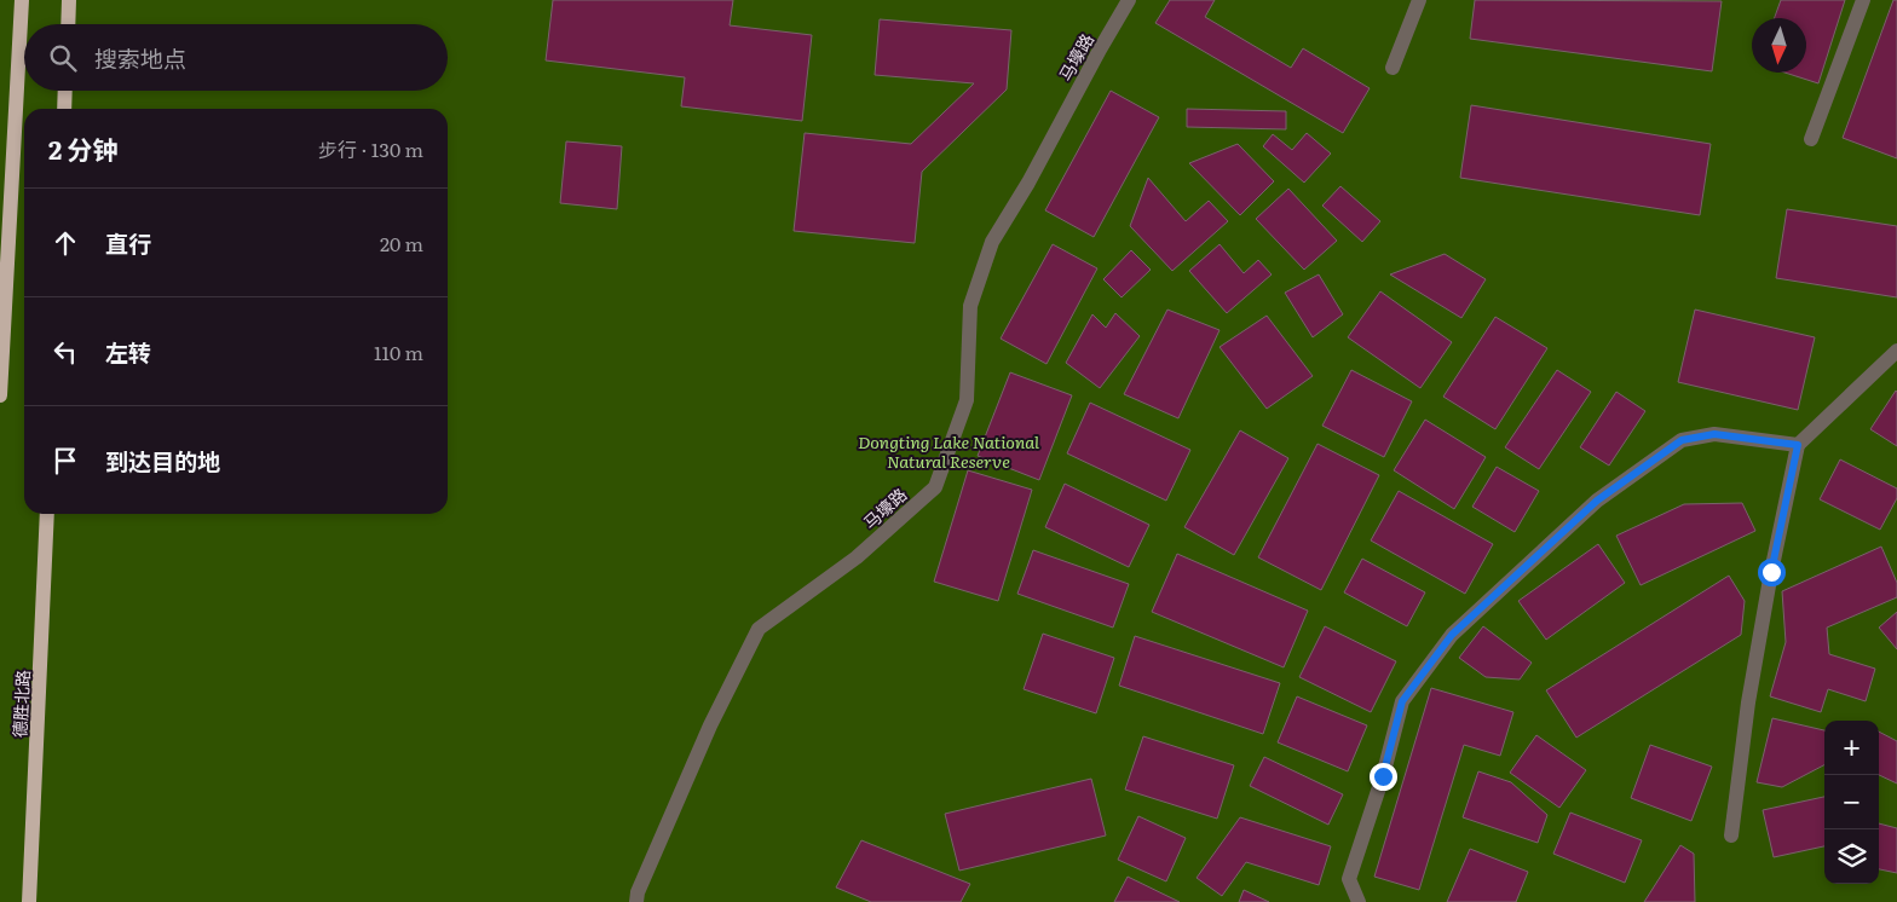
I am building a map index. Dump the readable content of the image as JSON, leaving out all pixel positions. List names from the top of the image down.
{
  "streets": {
    "main road": ["德胜北路"],
    "street": ["马壕路"]
  },
  "parks": ["Dongting Lake National Natural Reserve"],
  "north": "bottom",
  "page": {
    "search": "搜索地点",
    "heading": ["2 分钟", "步行 · 130 m"],
    "list": [
      ["直行", "20 m"],
      ["左转", "110 m"],
      "到达目的地"
    ],
    "map_buttons": ["+", "−"]
  }
}
